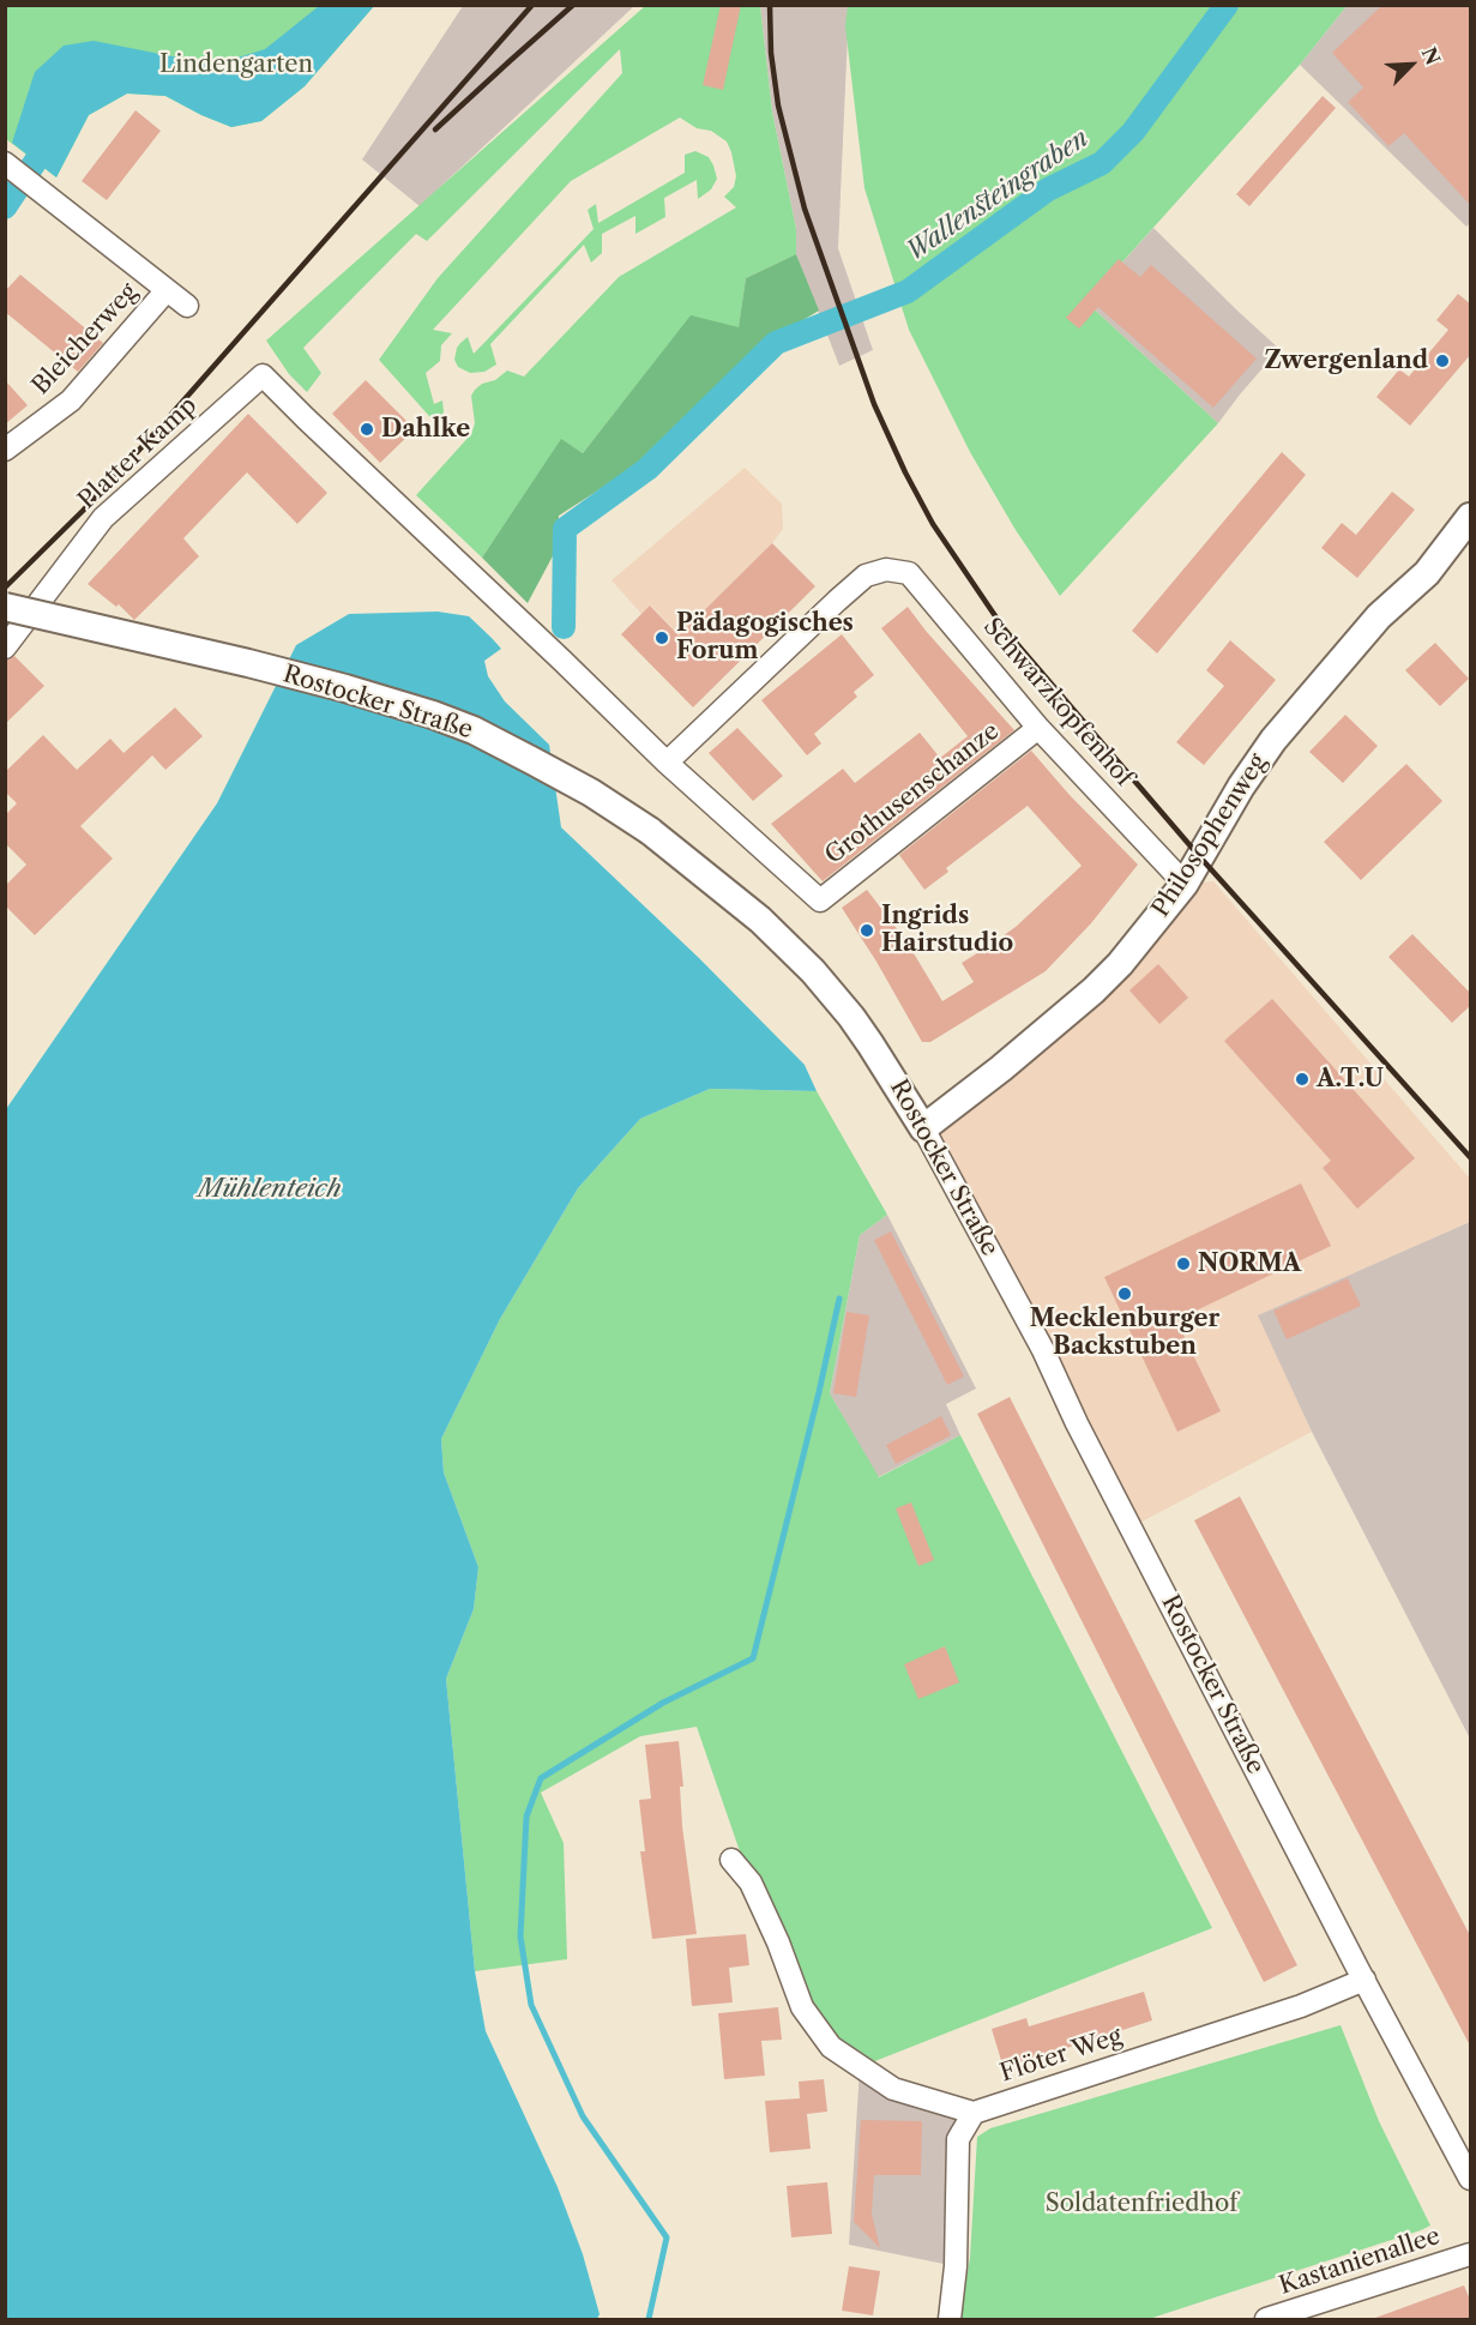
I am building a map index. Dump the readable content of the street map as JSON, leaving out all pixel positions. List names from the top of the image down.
{
  "streets": {
    "main road": ["Rostocker Straße", "Philosophenweg"],
    "street": [
      "Bleicherweg",
      "Platter Kamp",
      "Schwarzkopfenhof",
      "Grothusenschanze",
      "Flöter Weg",
      "Kastanienallee"
    ]
  },
  "crossings": [
    ["Platter Kamp", "Schwarzkopfenhof"],
    ["Platter Kamp", "Grothusenschanze"],
    ["Rostocker Straße", "Philosophenweg"],
    ["Rostocker Straße", "Flöter Weg"],
    ["Schwarzkopfenhof", "Grothusenschanze"],
    ["Schwarzkopfenhof", "Philosophenweg"]
  ],
  "water": ["Wallensteingraben", "Mühlenteich"],
  "parks": ["Lindengarten", "Soldatenfriedhof"],
  "places": [
    "Zwergenland",
    "Dahlke",
    "Pädagogisches Forum",
    "Ingrids Hairstudio",
    "A.T.U",
    "NORMA",
    "Mecklenburger Backstuben"
  ],
  "north": "top right"
}
